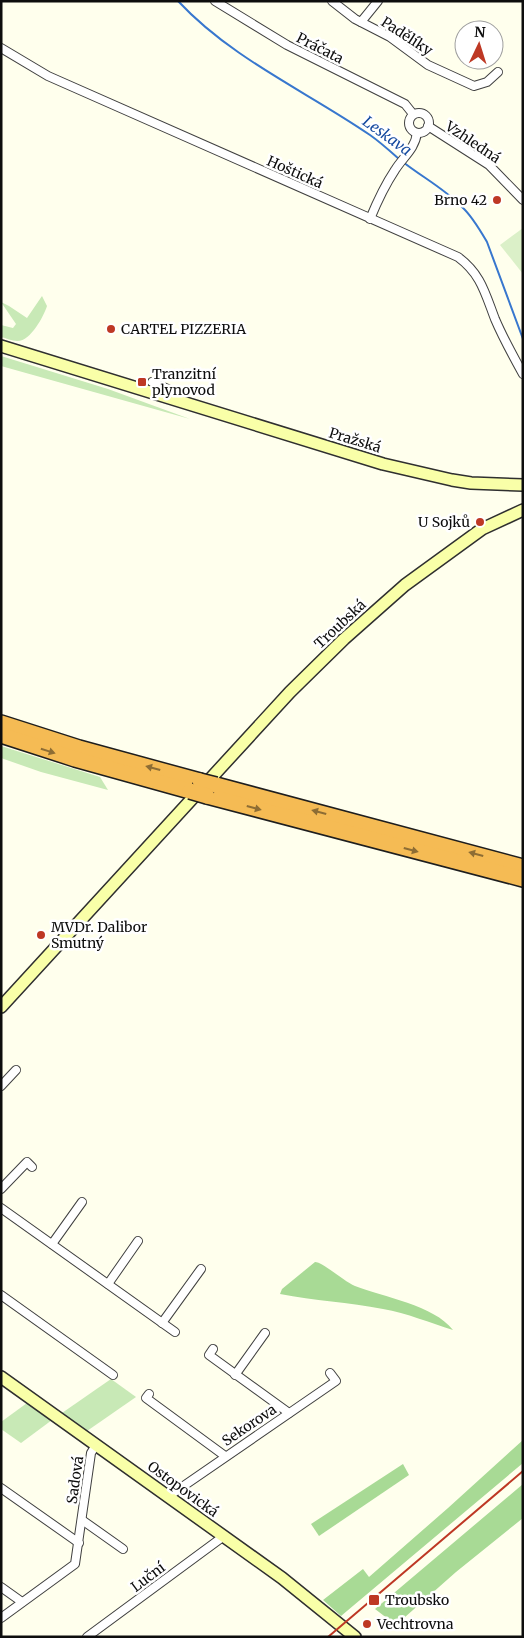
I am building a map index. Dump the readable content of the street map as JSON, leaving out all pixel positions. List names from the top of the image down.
{
  "streets": {
    "street": [
      "Padělíky",
      "Práčata",
      "Vzhledná",
      "Hoštická",
      "Pražská",
      "Troubská",
      "Sekorova",
      "Sadová",
      "Ostopovická",
      "Luční"
    ]
  },
  "crossings": [
    ["Práčata", "Vzhledná"],
    ["Sekorova", "Ostopovická"],
    ["Sadová", "Ostopovická"],
    ["Ostopovická", "Luční"]
  ],
  "water": ["Leskava"],
  "places": {
    "other": [
      "Brno 42",
      "CARTEL PIZZERIA",
      "U Sojků",
      "MVDr. Dalibor Smutný",
      "Vechtrovna"
    ],
    "transit": ["Tranzitní plynovod", "Troubsko"]
  },
  "north": "top"
}
